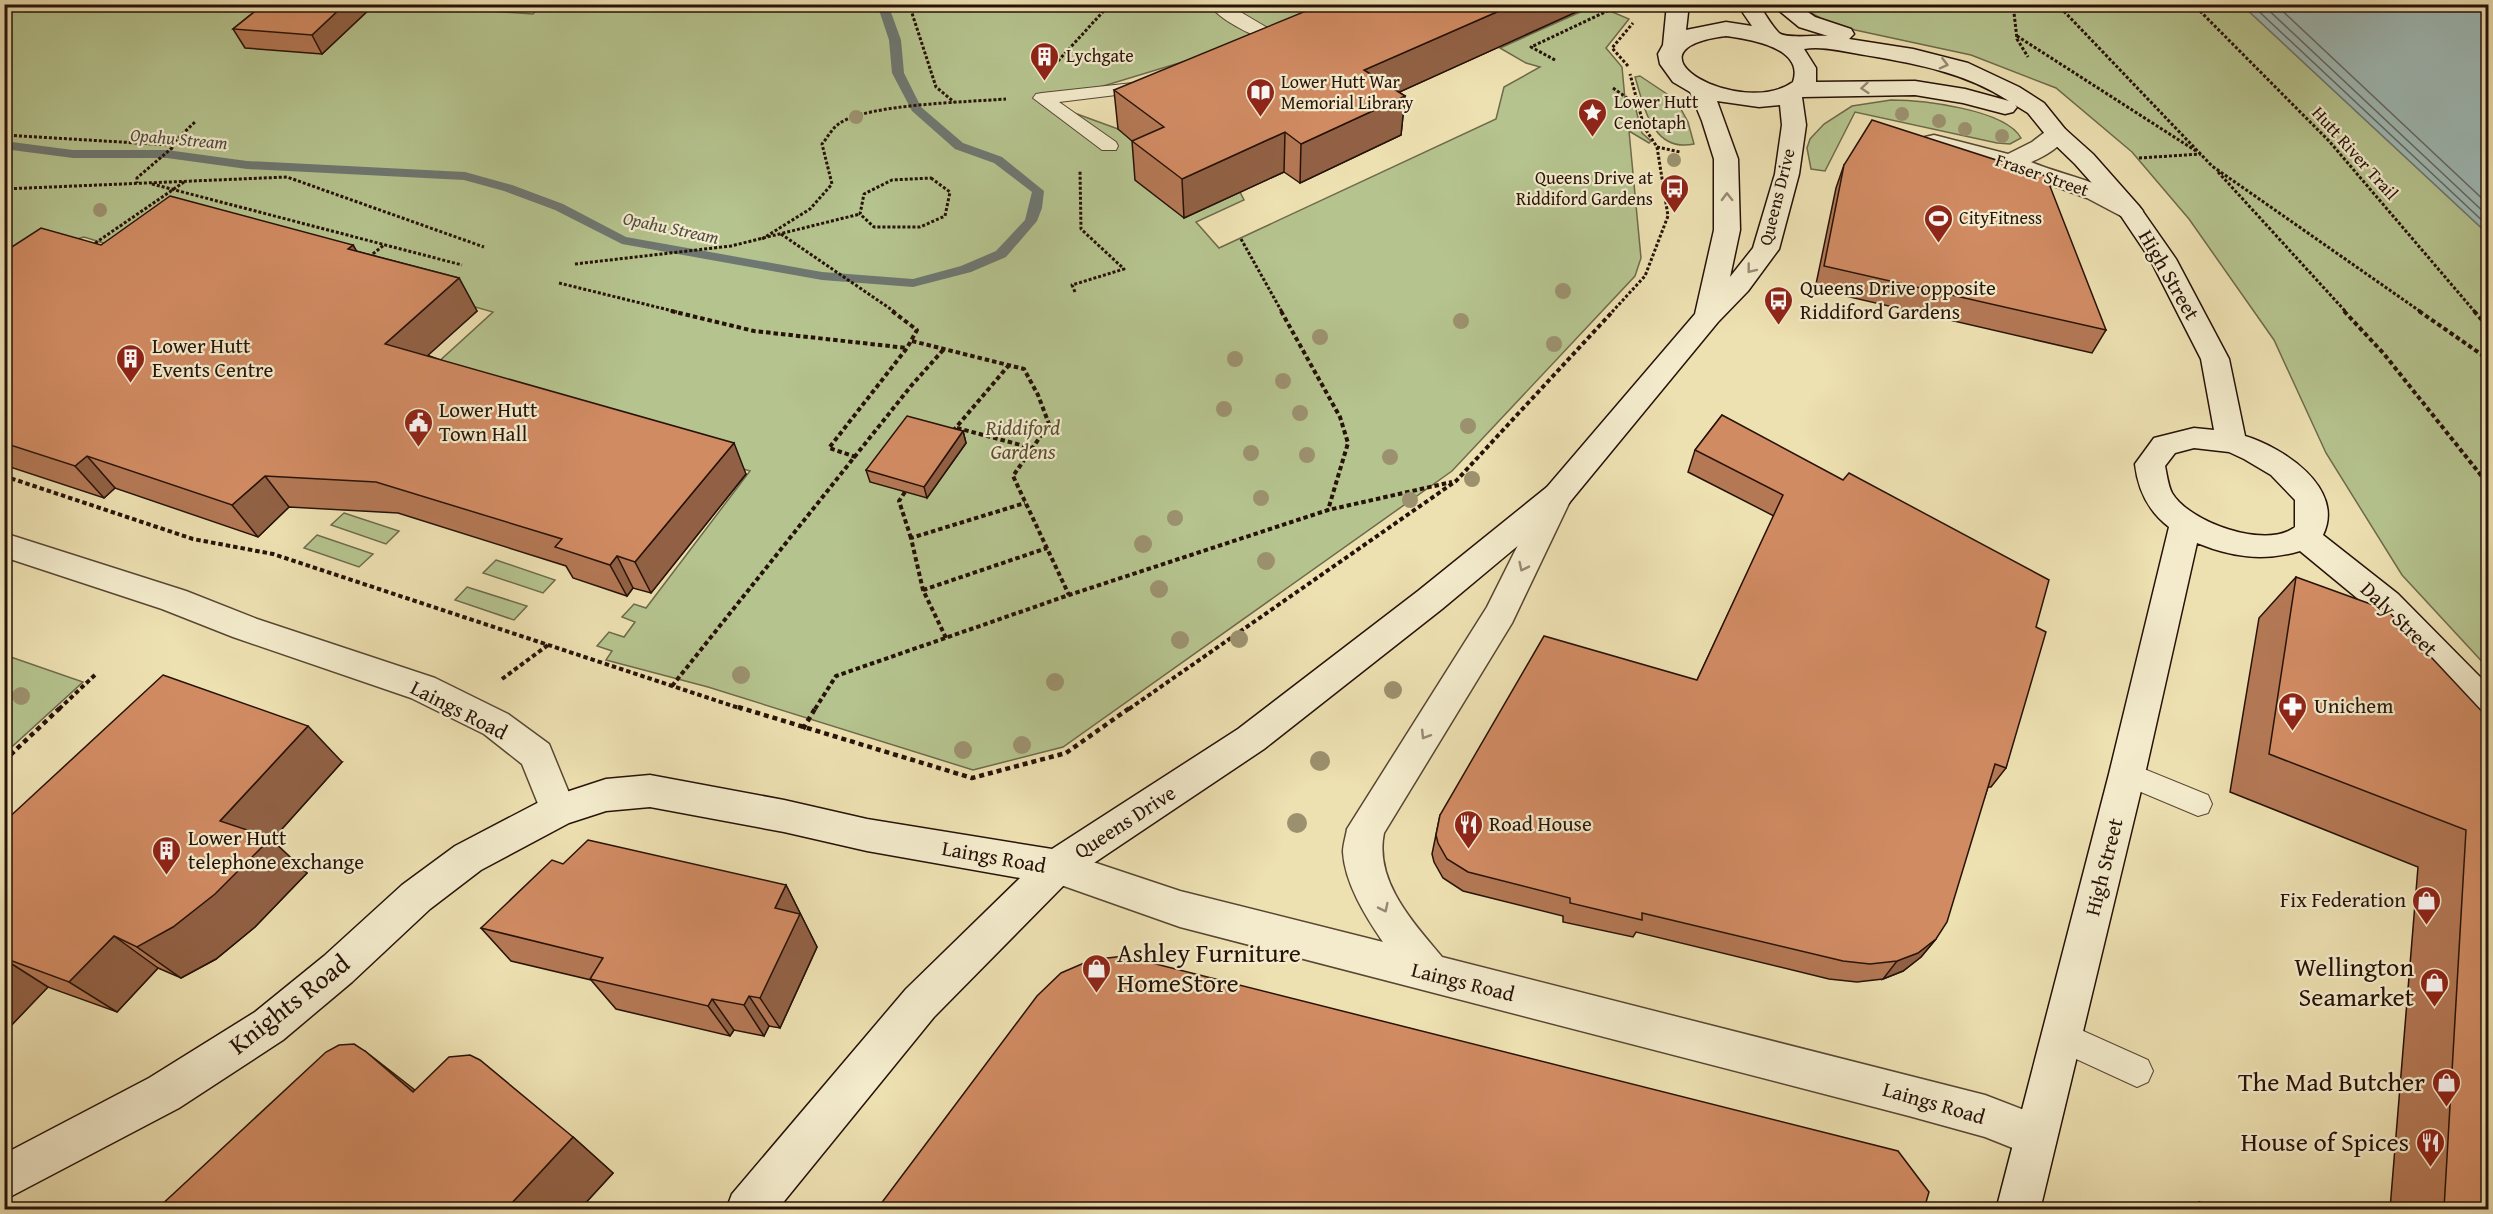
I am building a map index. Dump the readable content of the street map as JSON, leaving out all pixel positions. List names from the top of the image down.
{
  "streets": {
    "main road": [
      "Fraser Street",
      "Queens Drive",
      "High Street",
      "Daly Street",
      "Laings Road",
      "Knights Road"
    ],
    "path": ["Hutt River Trail"]
  },
  "crossings": [
    ["Fraser Street", "High Street"],
    ["Queens Drive", "High Street"],
    ["Queens Drive", "Laings Road"],
    ["High Street", "Daly Street"],
    ["High Street", "Laings Road"],
    ["Laings Road", "Knights Road"]
  ],
  "water": ["Opahu Stream"],
  "parks": ["Riddiford Gardens"],
  "places": {
    "building": ["Lychgate", "Lower Hutt Events Centre", "Lower Hutt telephone exchange"],
    "library": ["Lower Hutt War Memorial Library"],
    "place": ["Lower Hutt Cenotaph"],
    "bus stop": ["Queens Drive at Riddiford Gardens", "Queens Drive opposite Riddiford Gardens"],
    "sports": ["CityFitness"],
    "public building": ["Lower Hutt Town Hall"],
    "pharmacy": ["Unichem"],
    "restaurant": ["Road House", "House of Spices"],
    "shop": [
      "Fix Federation",
      "Ashley Furniture HomeStore",
      "Wellington Seamarket",
      "The Mad Butcher"
    ]
  }
}
